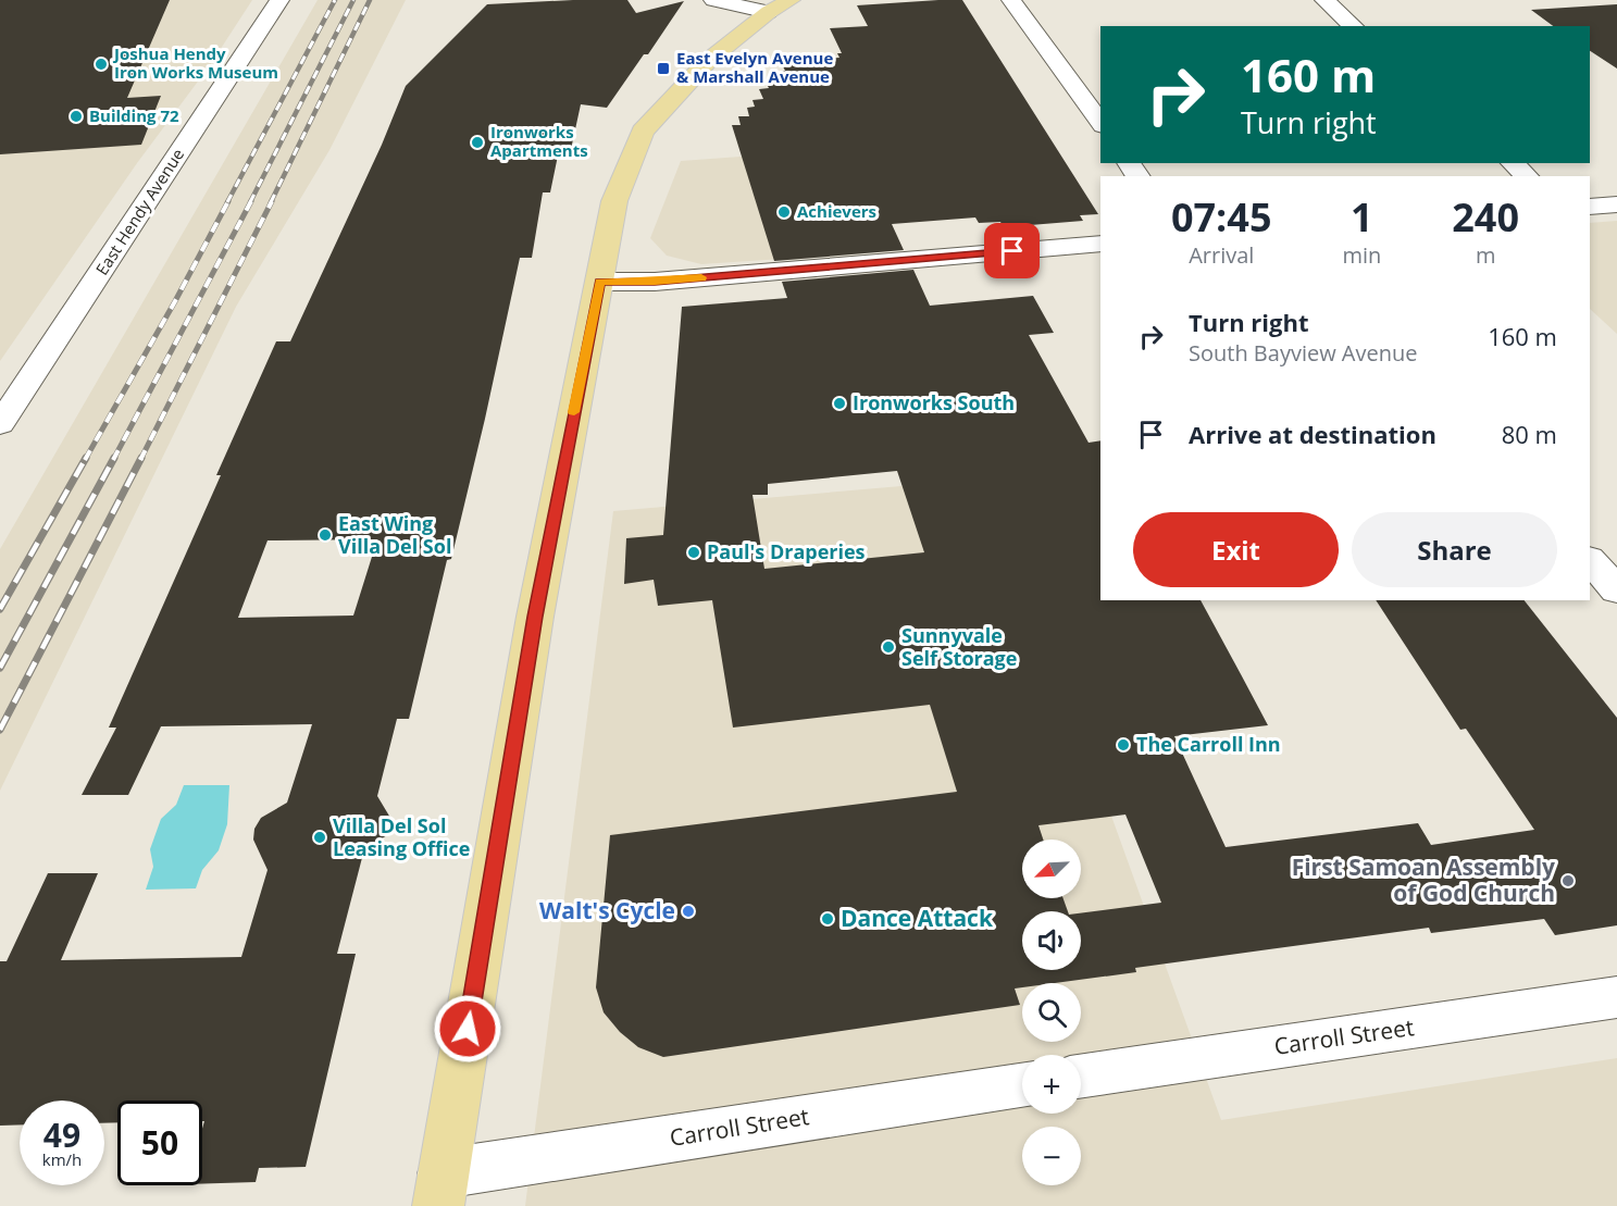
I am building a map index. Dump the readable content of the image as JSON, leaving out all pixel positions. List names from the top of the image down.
{
  "streets": {
    "street": ["East Hendy Avenue", "Carroll Street"]
  },
  "places": {
    "other": [
      "Joshua Hendy Iron Works Museum",
      "Building 72",
      "Ironworks Apartments",
      "Achievers",
      "Ironworks South",
      "East Wing Villa Del Sol",
      "Paul's Draperies",
      "Sunnyvale Self Storage",
      "The Carroll Inn",
      "Villa Del Sol Leasing Office",
      "First Samoan Assembly of God Church",
      "Walt's Cycle",
      "Dance Attack"
    ],
    "transit": ["East Evelyn Avenue & Marshall Avenue"]
  },
  "north": "bottom left",
  "page": {
    "turn": ["160 m", "Turn right"],
    "eta": [
      "07:45",
      "Arrival",
      "1",
      "min",
      "240",
      "m"
    ],
    "list": [
      {
        "name": "Turn right",
        "note": "South Bayview Avenue",
        "value": "160 m"
      },
      {
        "name": "Arrive at destination",
        "value": "80 m"
      }
    ],
    "buttons": ["Exit", "Share"],
    "map_buttons": ["+", "−"],
    "speed": "49 km/h",
    "limit": "50"
  }
}
